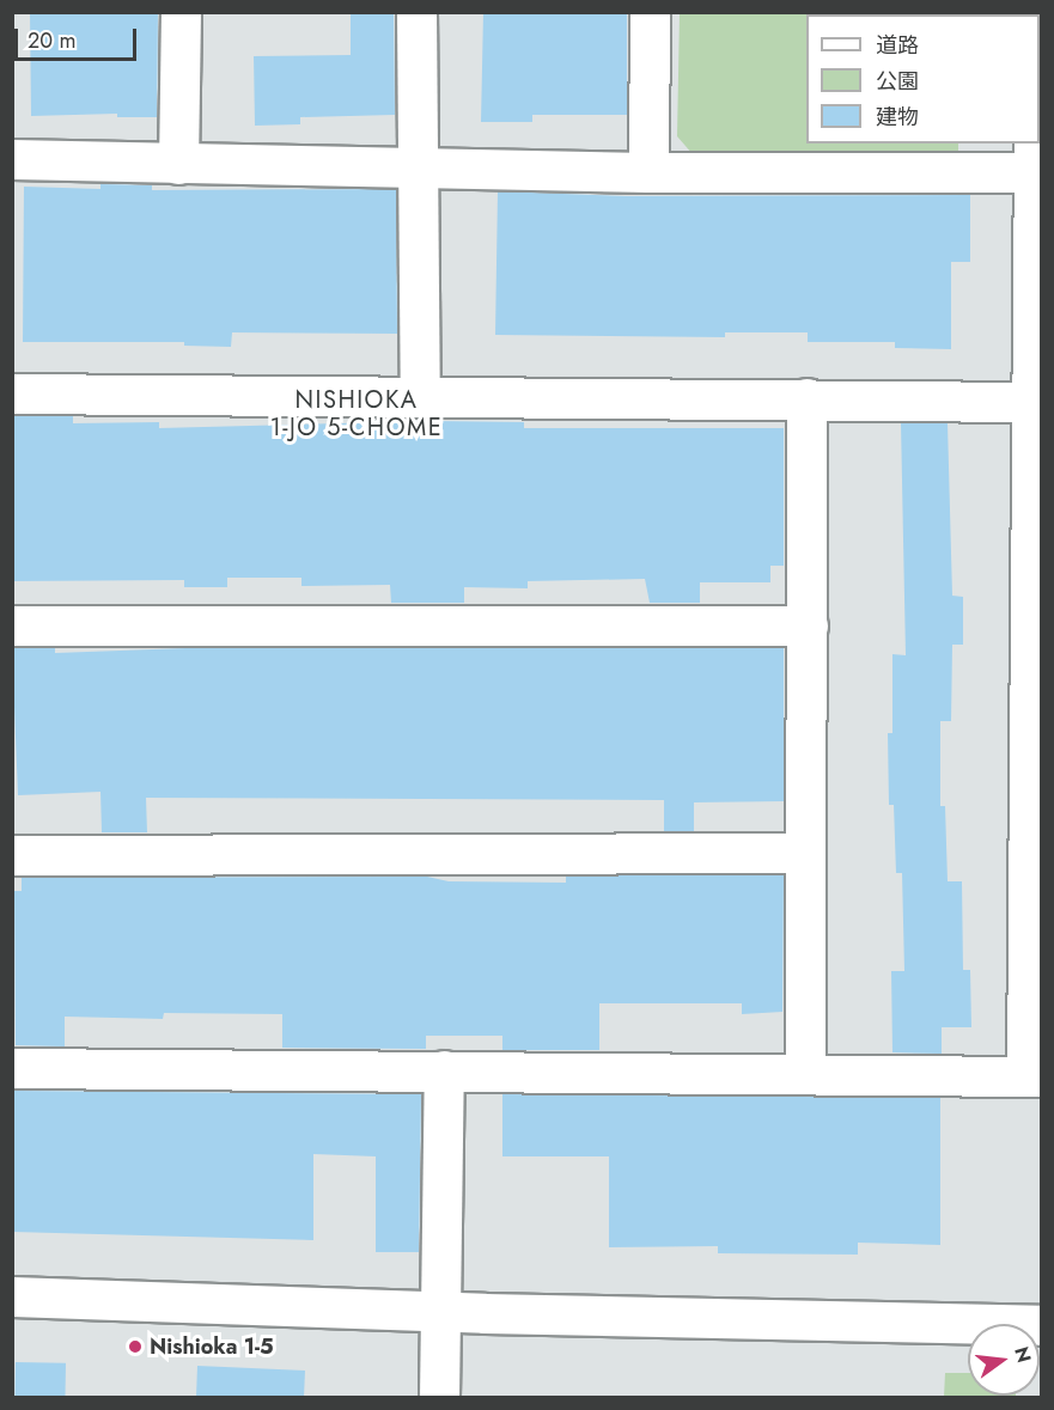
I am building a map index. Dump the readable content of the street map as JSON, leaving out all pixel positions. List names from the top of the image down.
{
  "districts": ["NISHIOKA 1-JO 5-CHOME"],
  "places": ["Nishioka 1-5"],
  "legend": ["道路", "公園", "建物"],
  "scale_bar": "20 m",
  "north": "right"
}
